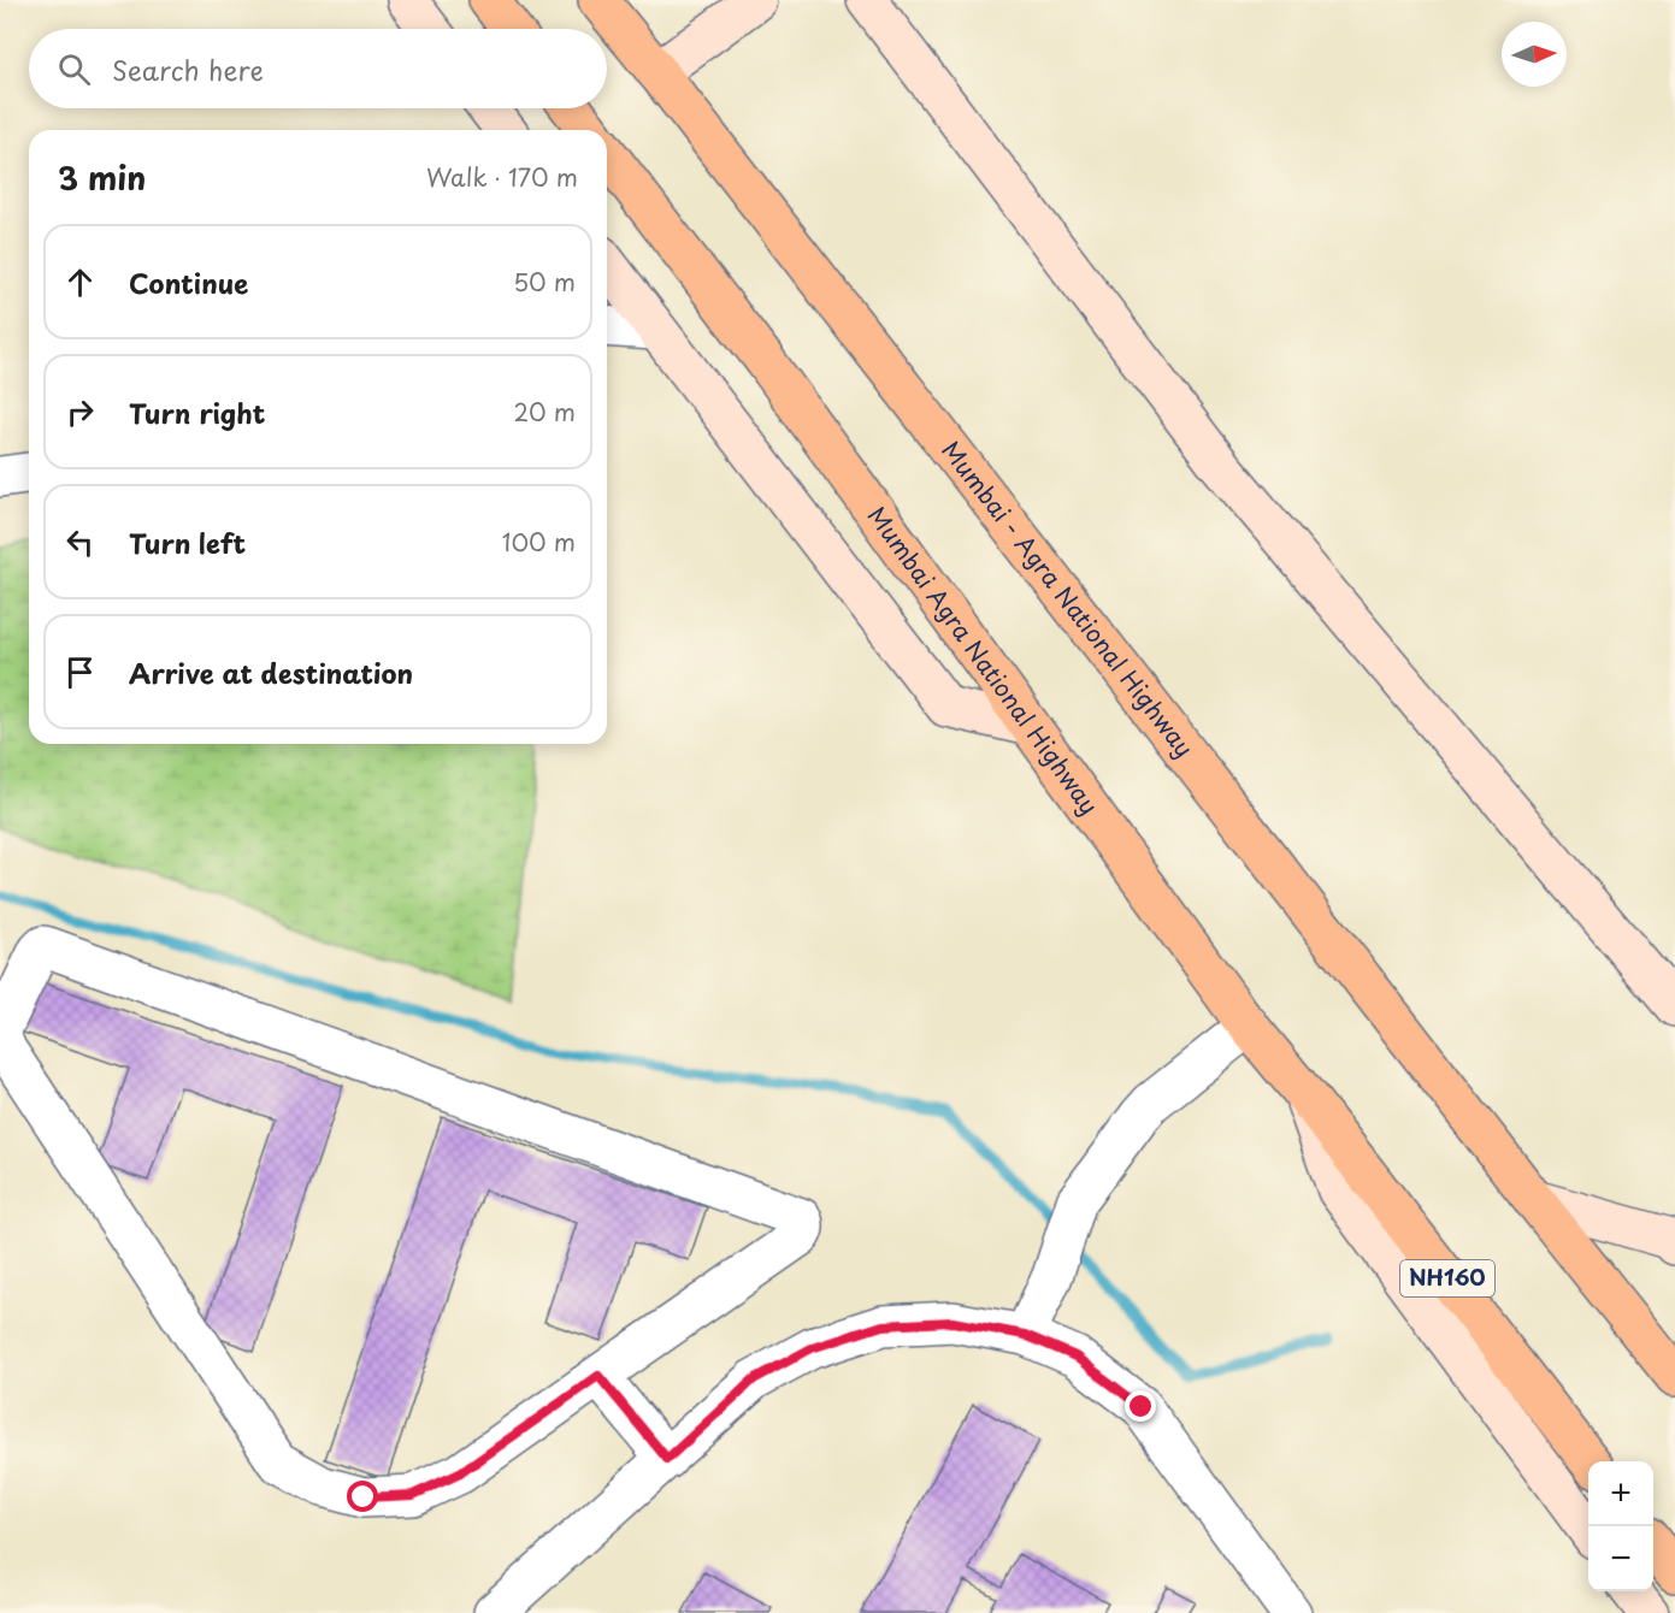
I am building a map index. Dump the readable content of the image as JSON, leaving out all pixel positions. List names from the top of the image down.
{
  "streets": {
    "highway": ["Mumbai - Agra National Highway", "Mumbai Agra National Highway", "NH160"]
  },
  "crossings": [
    ["Mumbai Agra National Highway", "NH160"]
  ],
  "north": "right",
  "page": {
    "search": "Search here",
    "heading": ["3 min", "Walk · 170 m"],
    "list": [
      ["Continue", "50 m"],
      ["Turn right", "20 m"],
      ["Turn left", "100 m"],
      "Arrive at destination"
    ],
    "map_buttons": ["+", "−"]
  }
}
